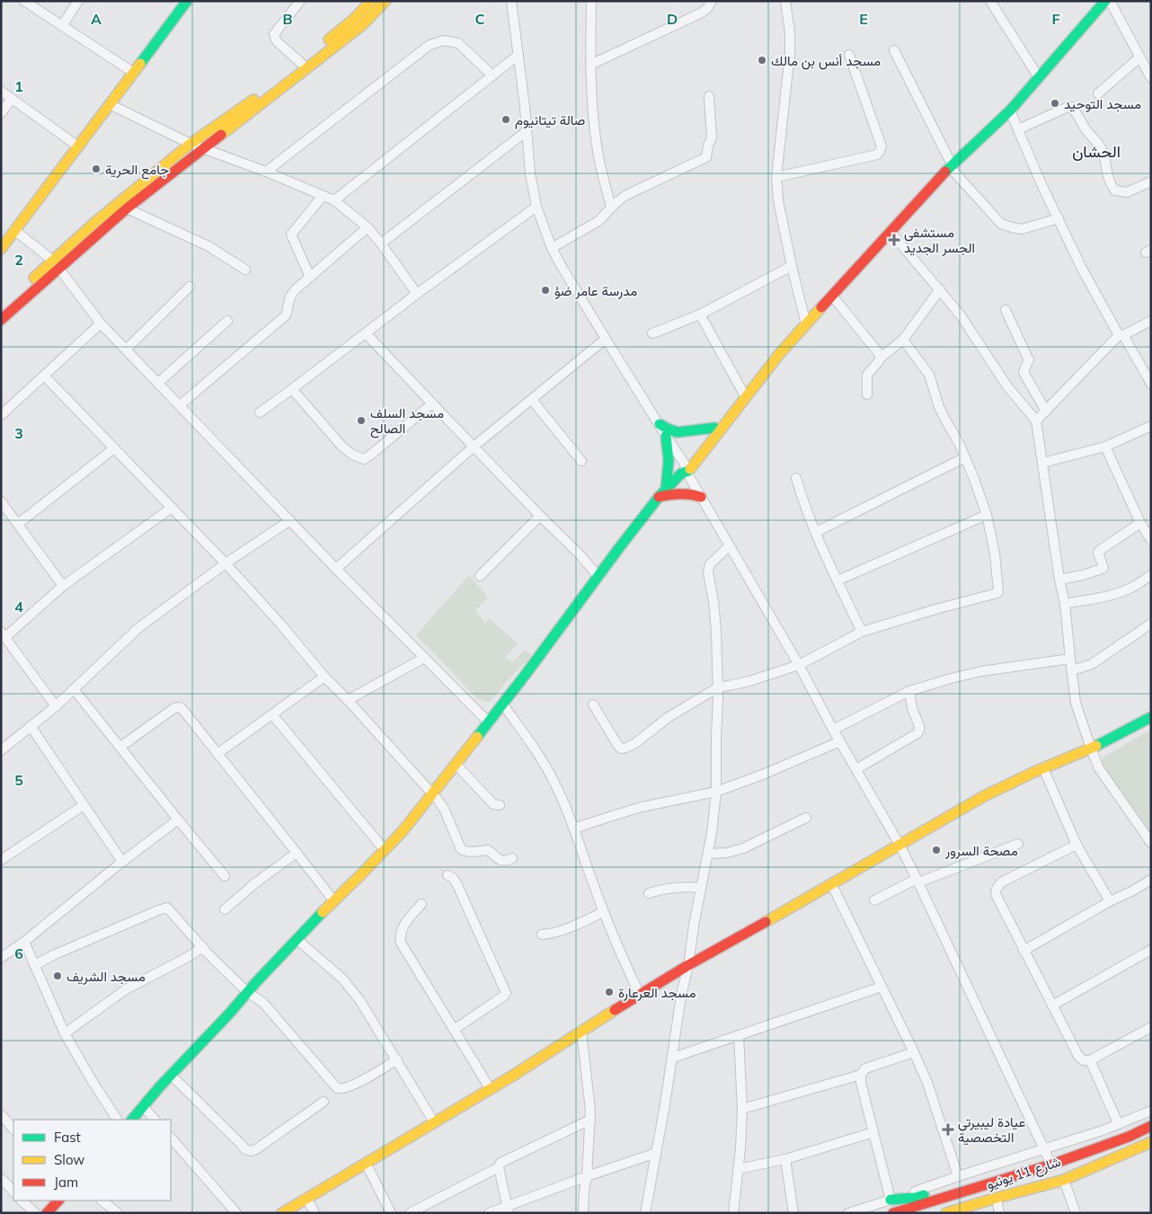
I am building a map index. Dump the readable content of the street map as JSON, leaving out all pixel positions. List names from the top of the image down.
{
  "streets": {
    "main road": ["شارع 11 يونيو"]
  },
  "districts": ["الحشان"],
  "places": {
    "other": [
      "مسجد أنس بن مالك",
      "مسجد التوحيد",
      "صالة تيتانيوم",
      "جامع الحرية",
      "مدرسة عامر ضؤ",
      "مسجد السلف الصالح",
      "مصحة السرور",
      "مسجد الشريف",
      "مسجد العرعارة"
    ],
    "health": ["مستشفى الجسر الجديد", "عيادة ليبيرتي التخصصية"]
  },
  "legend": ["Fast", "Slow", "Jam"],
  "grid": {
    "columns": [
      "A",
      "B",
      "C",
      "D",
      "E",
      "F"
    ],
    "rows": [
      "1",
      "2",
      "3",
      "4",
      "5",
      "6"
    ]
  }
}
